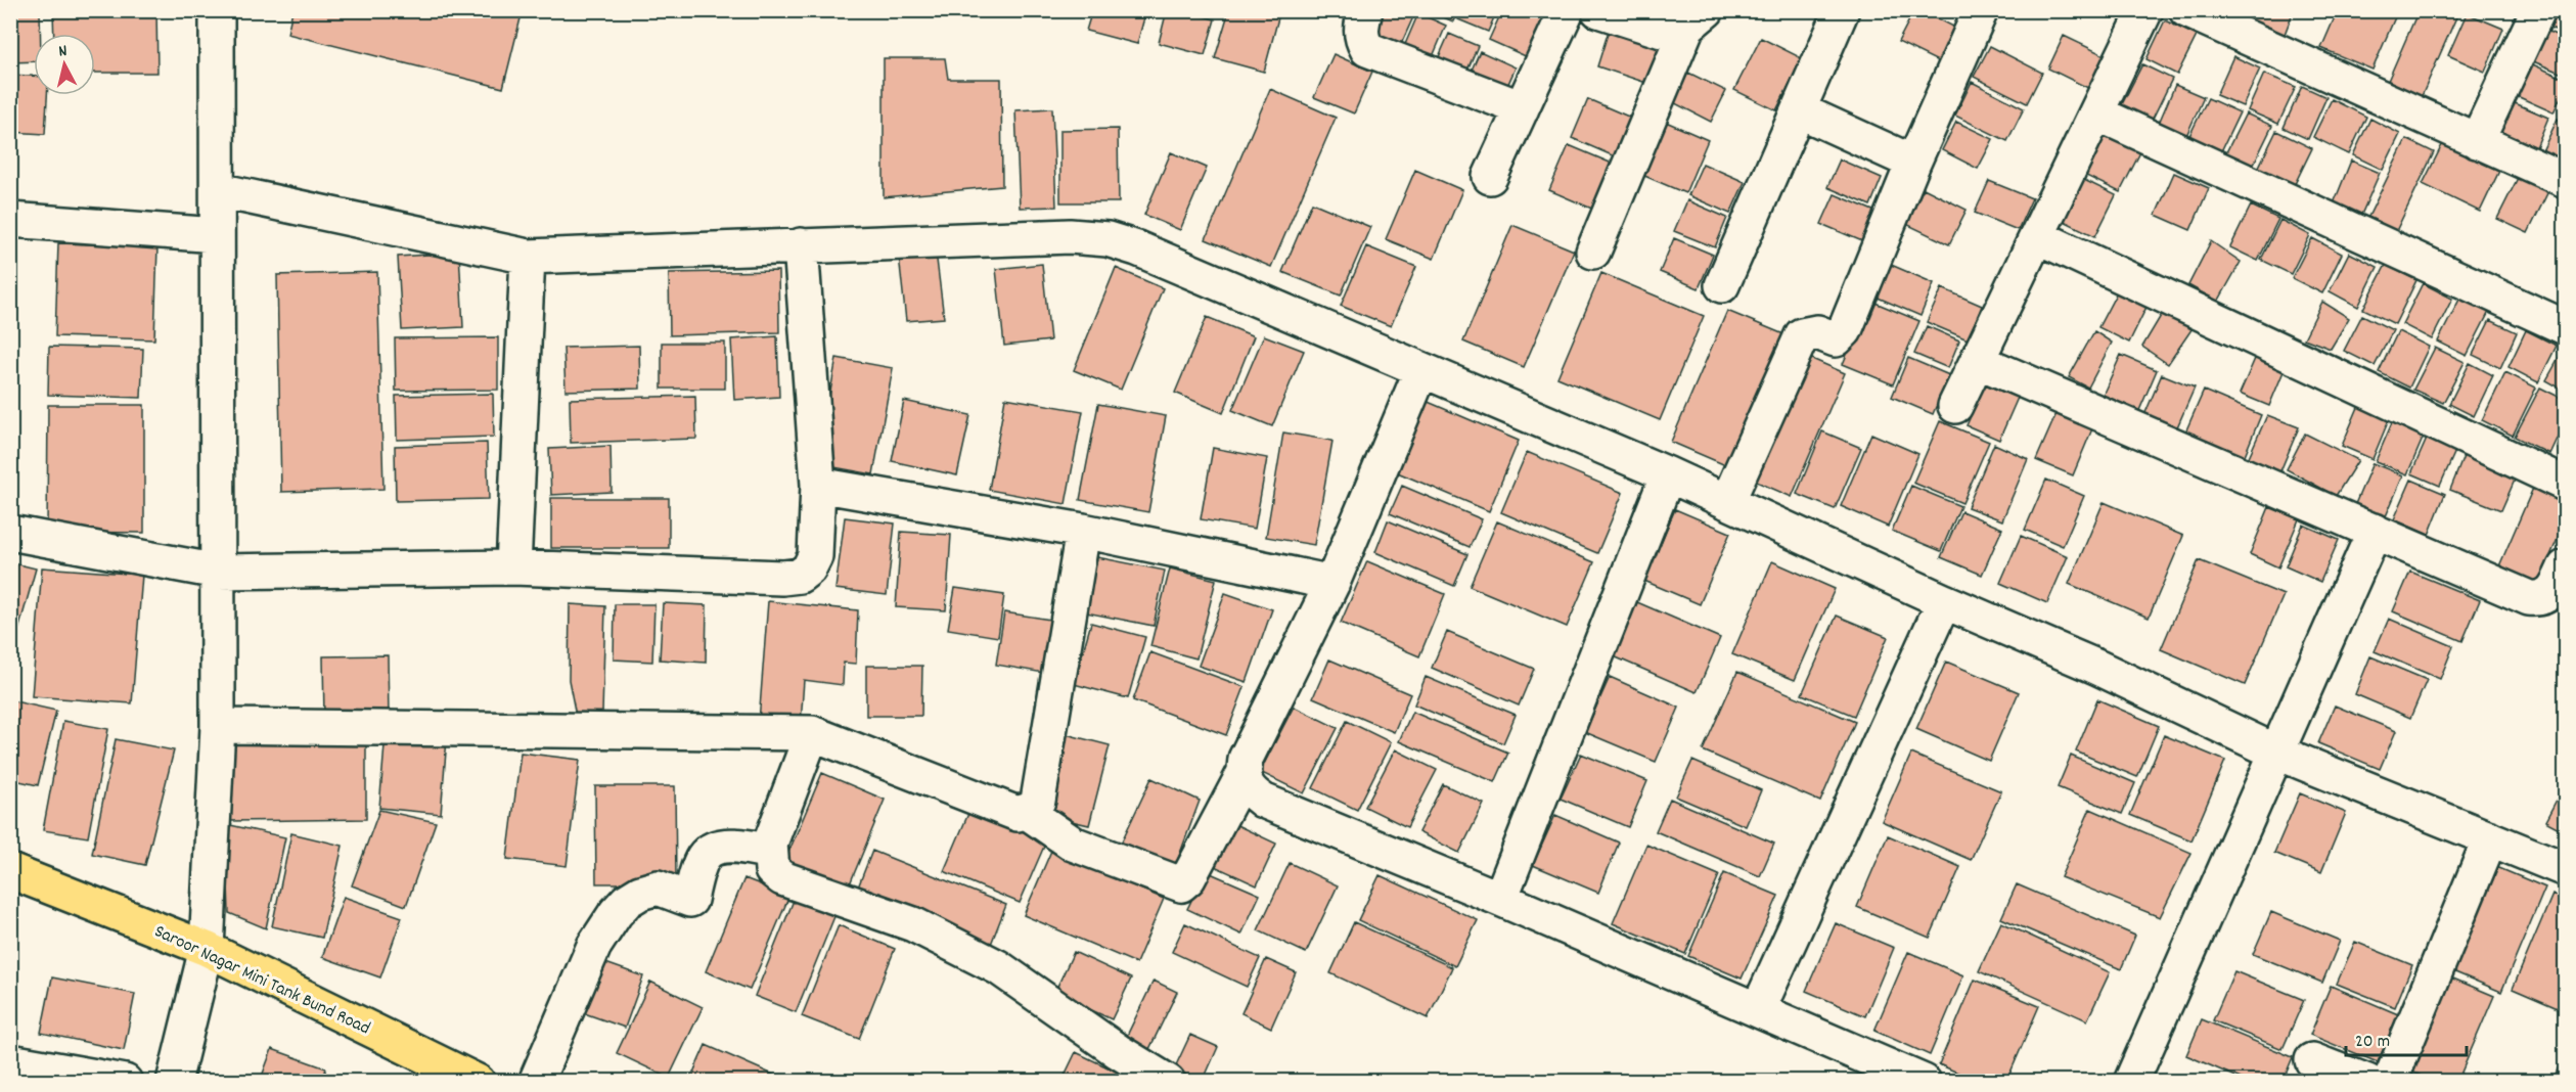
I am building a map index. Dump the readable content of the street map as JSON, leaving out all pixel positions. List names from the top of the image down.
{
  "streets": {
    "main road": ["Saroor Nagar Mini Tank Bund Road"]
  },
  "scale_bar": "20 m",
  "north": "top"
}
